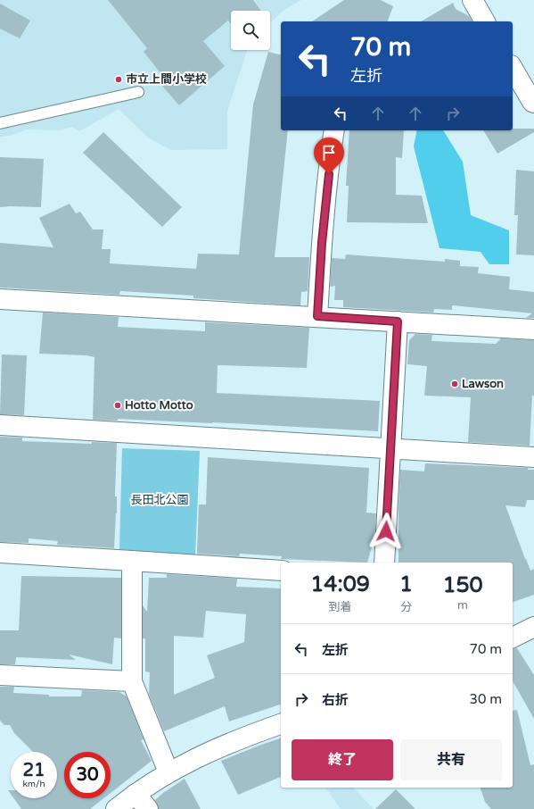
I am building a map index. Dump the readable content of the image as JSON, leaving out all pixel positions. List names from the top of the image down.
{
  "parks": ["長田北公園"],
  "places": ["市立上間小学校", "Lawson", "Hotto Motto"],
  "page": {
    "turn": ["70 m", "左折"],
    "eta": [
      "14:09",
      "到着",
      "1",
      "分",
      "150",
      "m"
    ],
    "list": [
      {
        "name": "左折",
        "value": "70 m"
      },
      {
        "name": "右折",
        "value": "30 m"
      }
    ],
    "buttons": ["終了", "共有"],
    "speed": "21 km/h",
    "limit": "30"
  }
}
